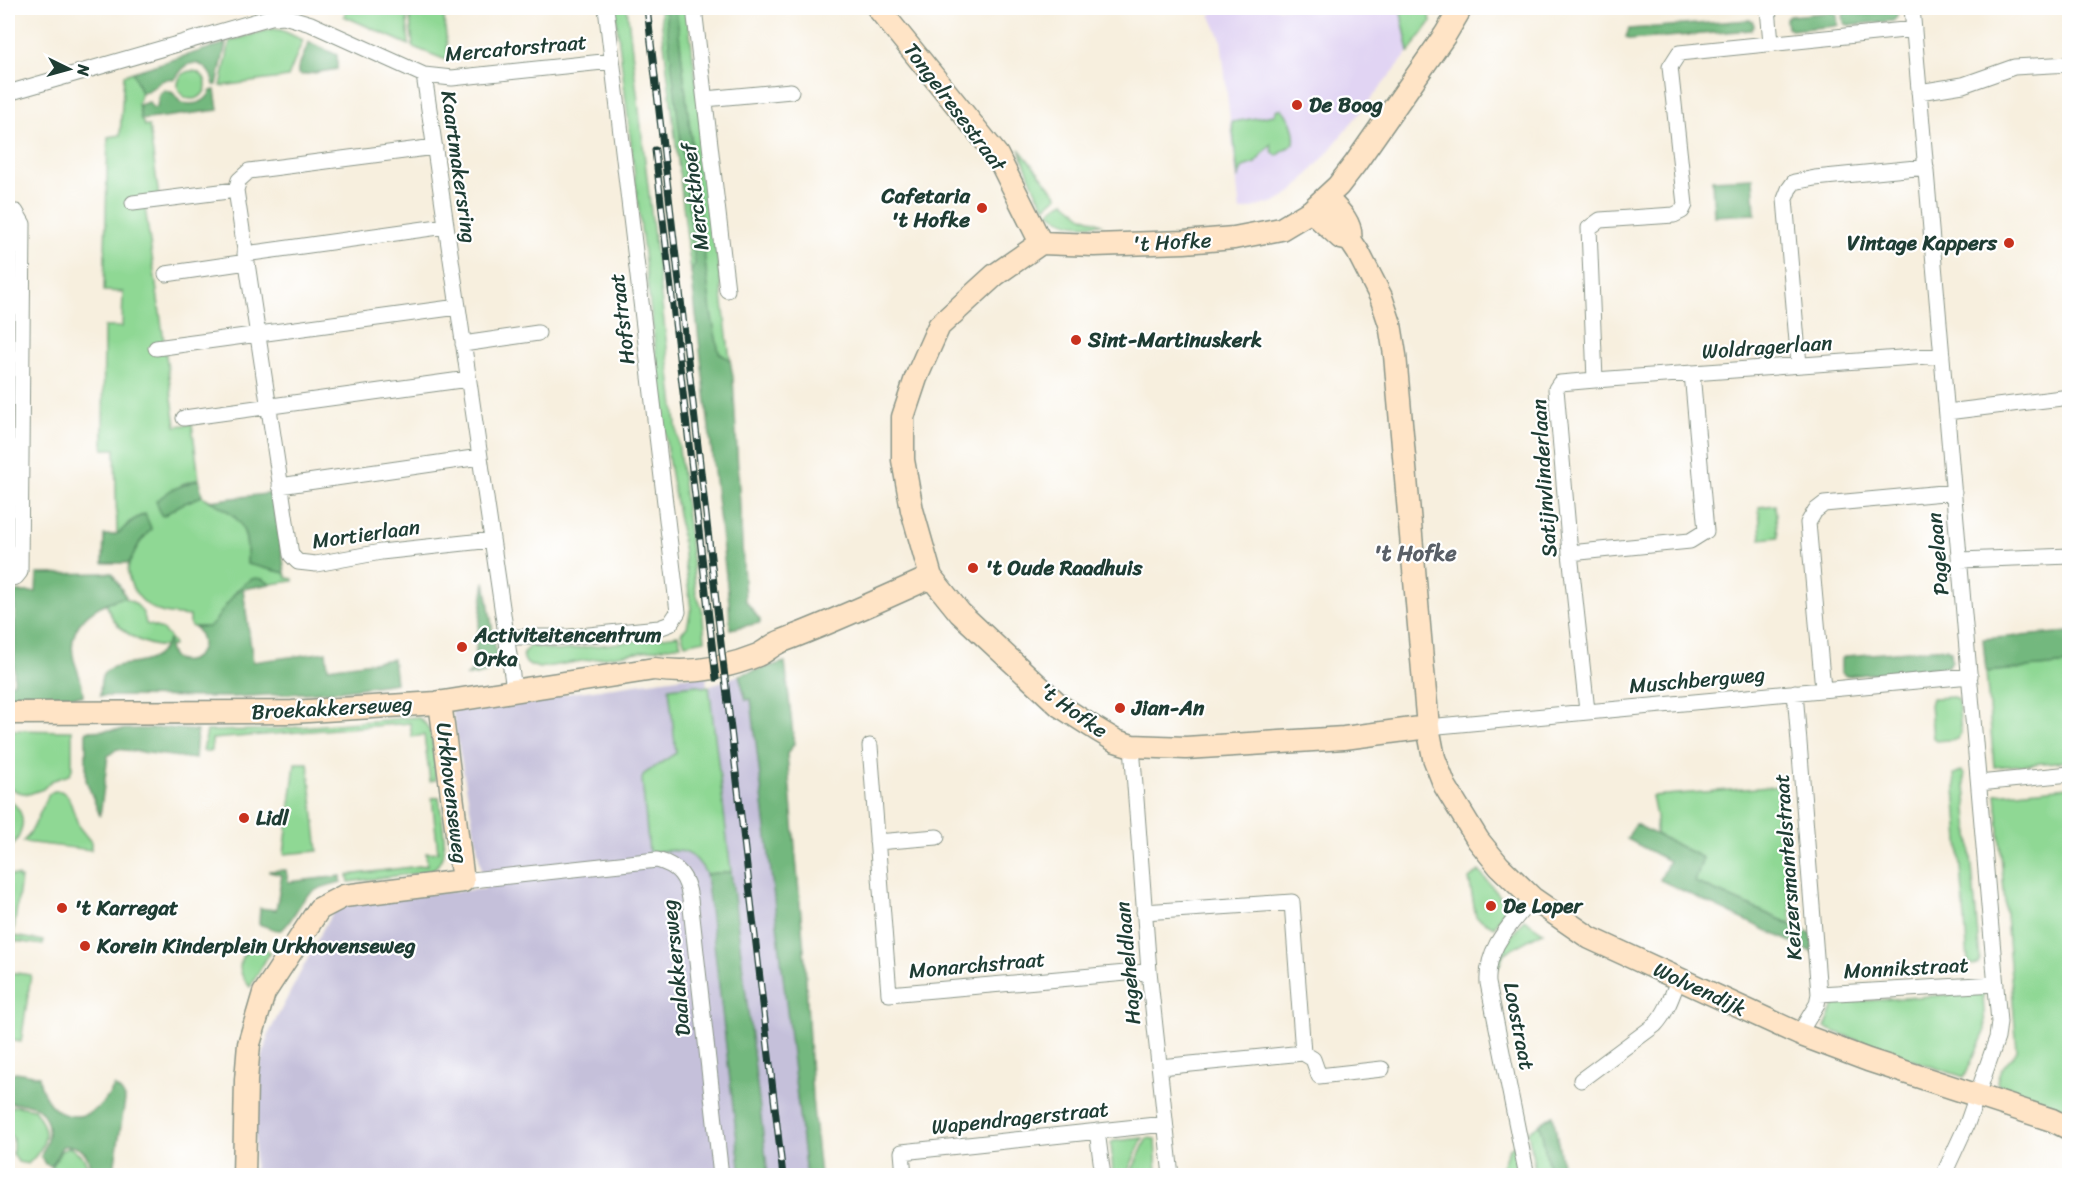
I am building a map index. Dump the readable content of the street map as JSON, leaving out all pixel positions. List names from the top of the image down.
{
  "streets": {
    "street": [
      "Mercatorstraat",
      "Tongelresestraat",
      "Kaartmakersring",
      "Merckthoef",
      "'t Hofke",
      "Hofstraat",
      "Woldragerlaan",
      "Satijnvlinderlaan",
      "Mortierlaan",
      "Pagelaan",
      "Muschbergweg",
      "Broekakkerseweg",
      "Urkhovenseweg",
      "Keizersmantelstraat",
      "Hageheldlaan",
      "Monarchstraat",
      "Daalakkersweg",
      "Monnikstraat",
      "Wolvendijk",
      "Loostraat",
      "Wapendragerstraat"
    ]
  },
  "crossings": [
    ["Mercatorstraat", "Kaartmakersring"],
    ["Mercatorstraat", "Hofstraat"],
    ["Tongelresestraat", "'t Hofke"],
    ["Kaartmakersring", "Hofstraat"],
    ["Kaartmakersring", "Mortierlaan"],
    ["Kaartmakersring", "Broekakkerseweg"],
    ["'t Hofke", "Muschbergweg"],
    ["'t Hofke", "Broekakkerseweg"],
    ["'t Hofke", "Hageheldlaan"],
    ["'t Hofke", "Wolvendijk"],
    ["Woldragerlaan", "Satijnvlinderlaan"],
    ["Woldragerlaan", "Pagelaan"],
    ["Satijnvlinderlaan", "Muschbergweg"],
    ["Pagelaan", "Muschbergweg"],
    ["Pagelaan", "Monnikstraat"],
    ["Pagelaan", "Wolvendijk"],
    ["Muschbergweg", "Keizersmantelstraat"],
    ["Muschbergweg", "Wolvendijk"],
    ["Broekakkerseweg", "Urkhovenseweg"],
    ["Urkhovenseweg", "Daalakkersweg"],
    ["Keizersmantelstraat", "Monnikstraat"],
    ["Keizersmantelstraat", "Wolvendijk"],
    ["Hageheldlaan", "Monarchstraat"],
    ["Hageheldlaan", "Wapendragerstraat"],
    ["Wolvendijk", "Loostraat"]
  ],
  "districts": ["'t Hofke"],
  "places": [
    "De Boog",
    "Cafetaria 't Hofke",
    "Vintage Kappers",
    "Sint-Martinuskerk",
    "'t Oude Raadhuis",
    "Activiteitencentrum Orka",
    "Jian-An",
    "Lidl",
    "De Loper",
    "'t Karregat",
    "Korein Kinderplein Urkhovenseweg"
  ],
  "north": "right"
}
